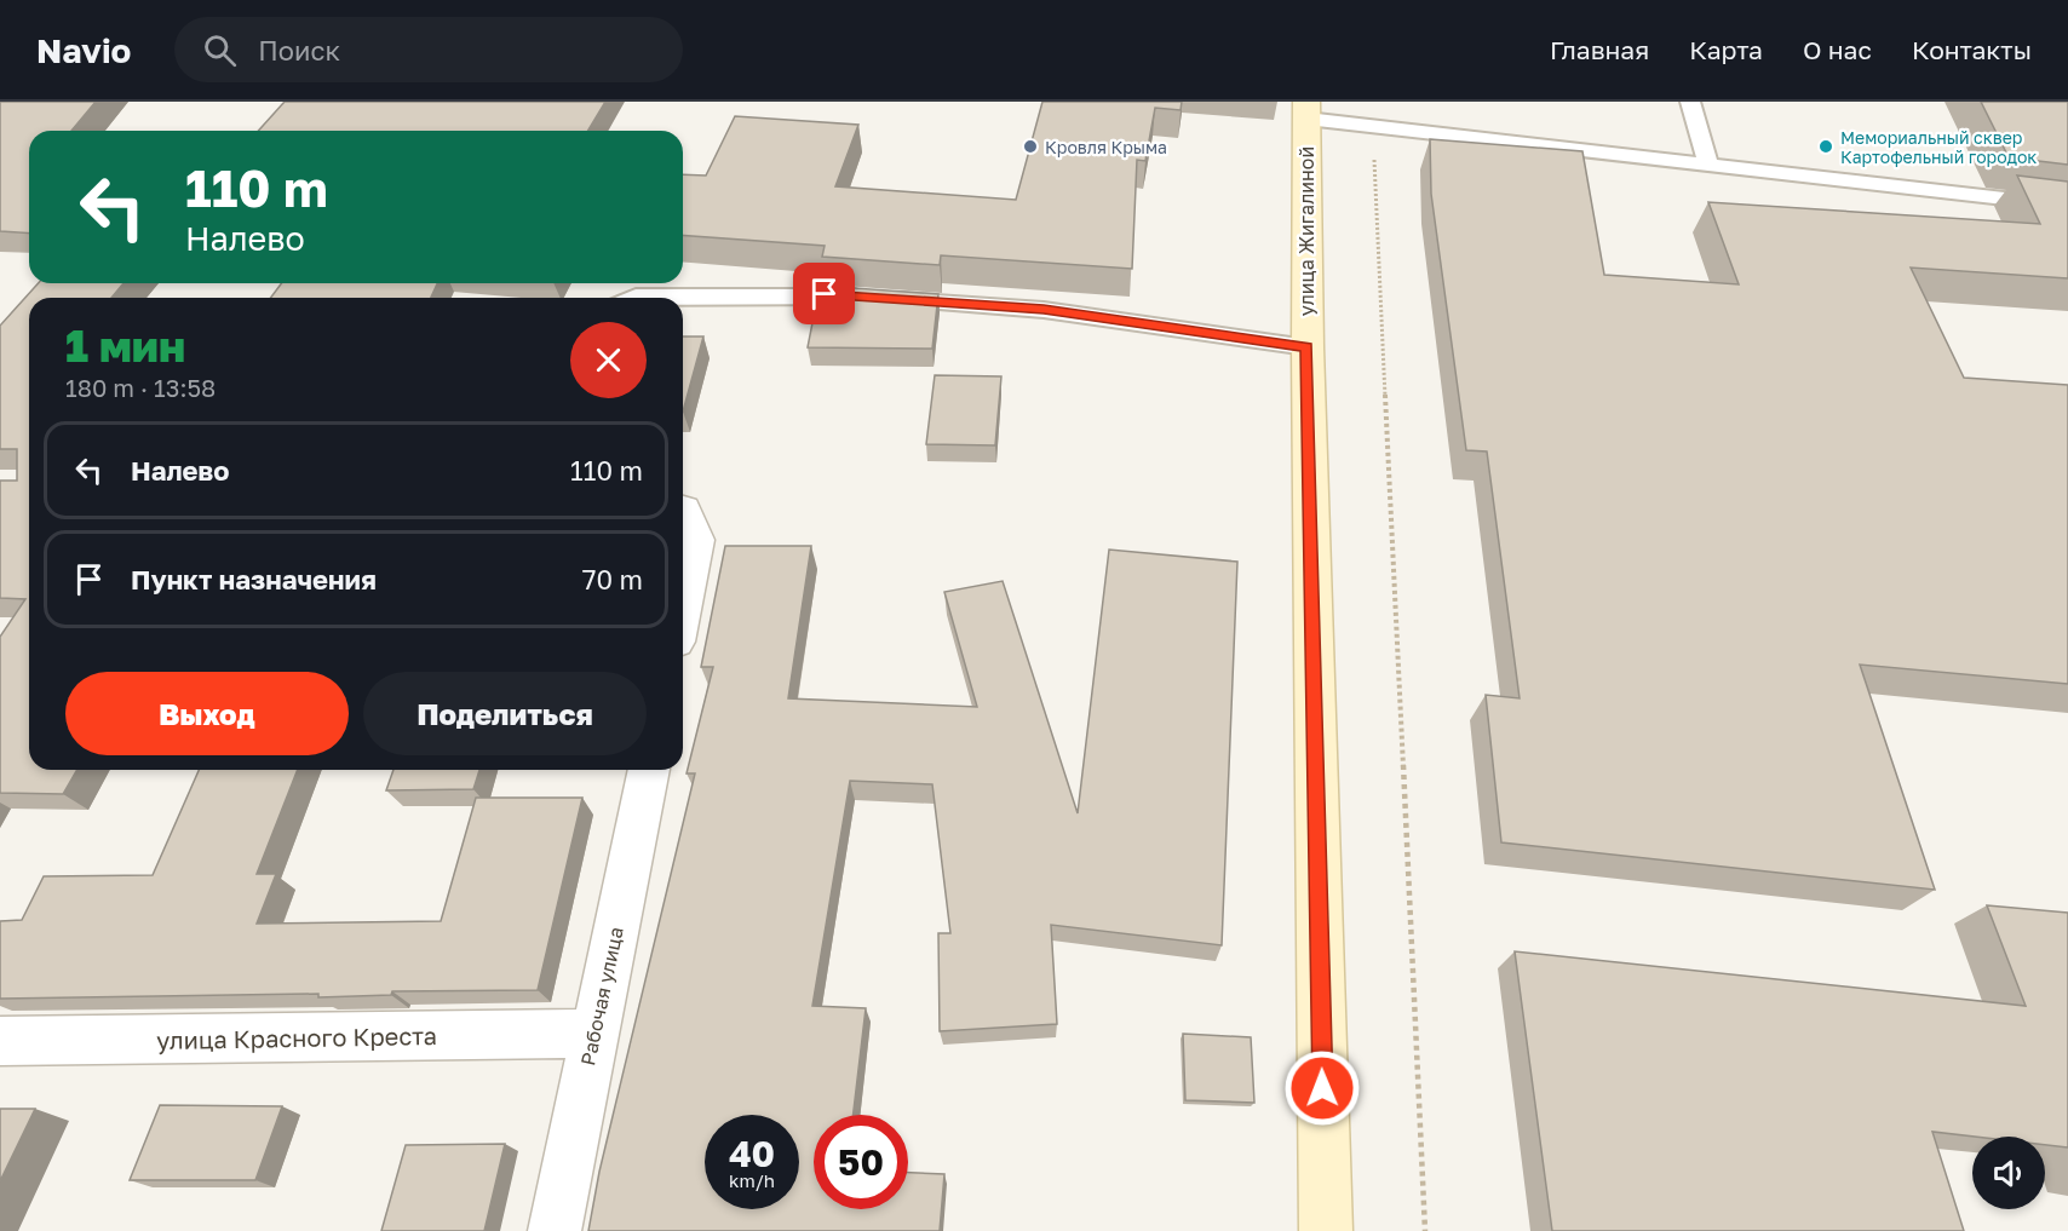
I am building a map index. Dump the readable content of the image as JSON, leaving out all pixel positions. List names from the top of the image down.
{
  "streets": {
    "main road": ["улица Жигалиной"],
    "street": ["Рабочая улица", "улица Красного Креста"]
  },
  "crossings": [
    ["Рабочая улица", "улица Красного Креста"]
  ],
  "places": ["Кровля Крыма", "Мемориальный сквер Картофельный городок"],
  "page": {
    "header": "Navio",
    "search": "Поиск",
    "nav": [
      "Главная",
      "Карта",
      "О нас",
      "Контакты"
    ],
    "turn": ["110 m", "Налево"],
    "heading": ["1 мин", "180 m · 13:58"],
    "list": [
      {
        "name": "Налево",
        "value": "110 m"
      },
      {
        "name": "Пункт назначения",
        "value": "70 m"
      }
    ],
    "buttons": ["Выход", "Поделиться"],
    "speed": "40 km/h",
    "limit": "50"
  }
}
